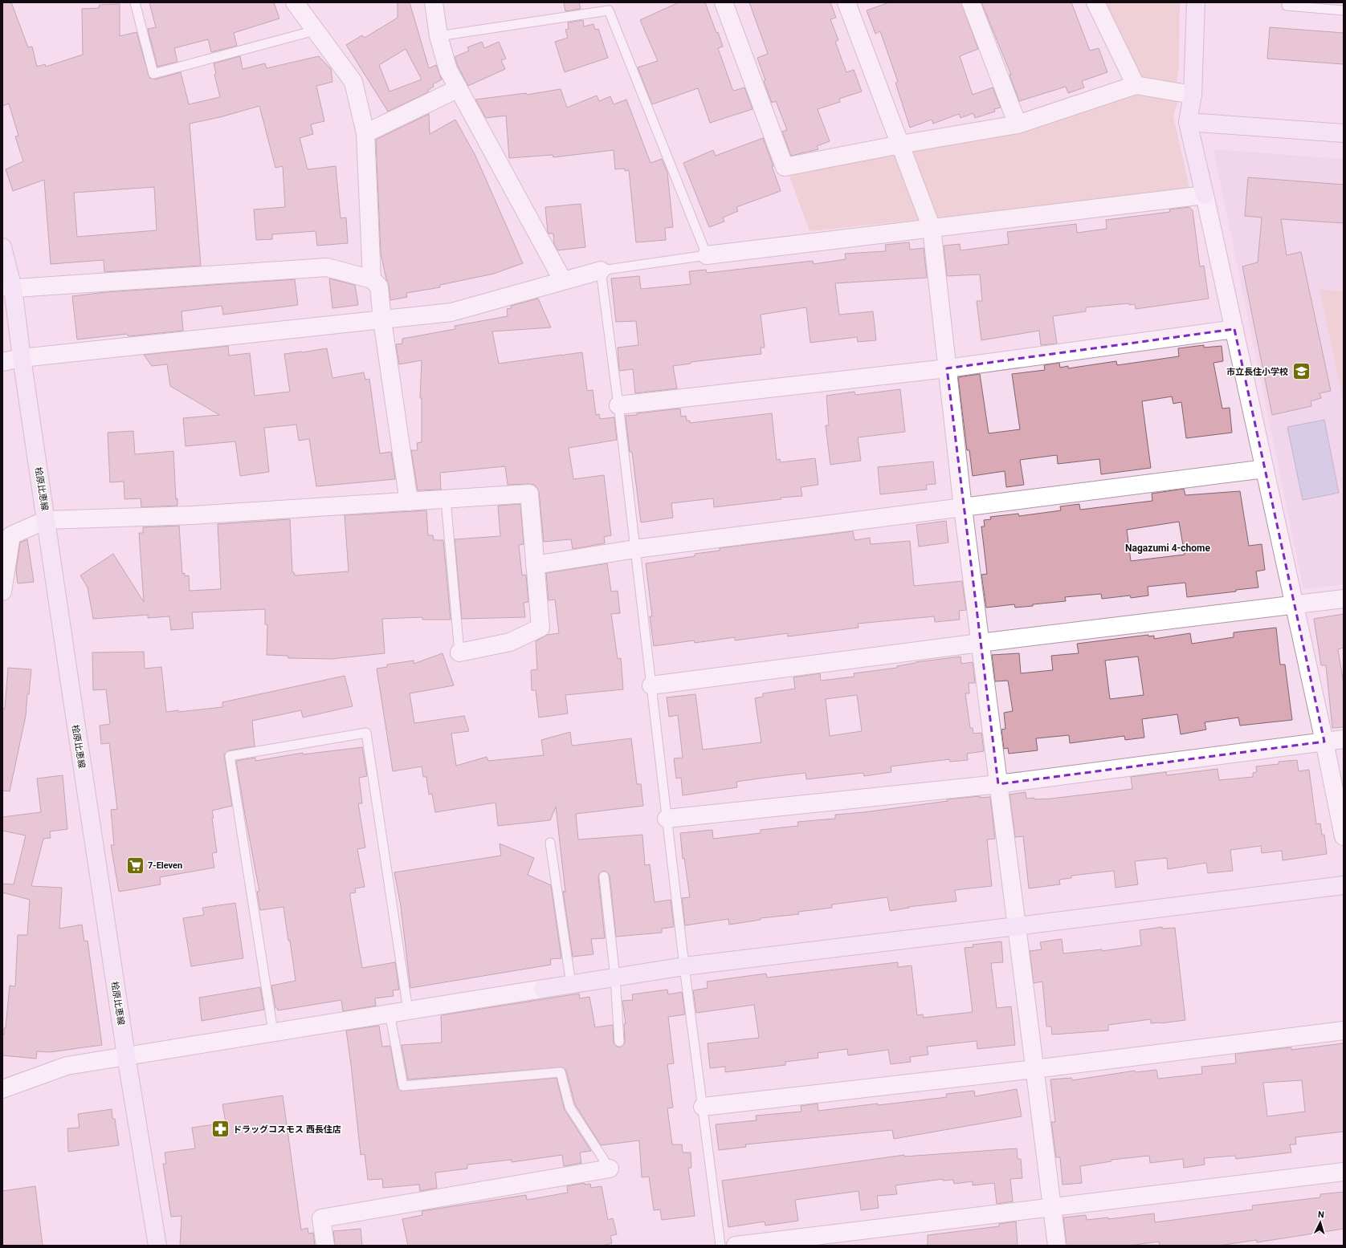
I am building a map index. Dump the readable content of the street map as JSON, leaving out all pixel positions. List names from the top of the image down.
{
  "streets": {
    "street": ["桧原比恵線"]
  },
  "districts": ["Nagazumi 4-chome"],
  "places": {
    "school or university": ["市立長住小学校"],
    "supermarket": ["7-Eleven"],
    "pharmacy": ["ドラッグコスモス 西長住店"]
  },
  "north": "top"
}
